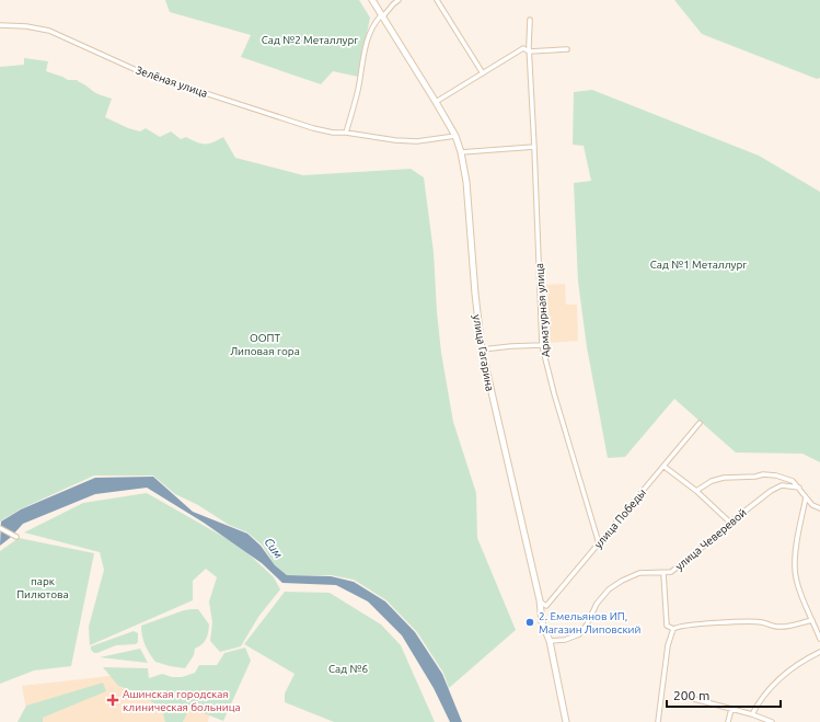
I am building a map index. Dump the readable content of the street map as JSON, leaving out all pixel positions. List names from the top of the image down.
{
  "streets": {
    "street": [
      "Зелёная улица",
      "Арматурная улица",
      "улица Гагарина",
      "улица Победы",
      "улица Чеверевой"
    ]
  },
  "crossings": [
    ["Зелёная улица", "улица Гагарина"],
    ["Арматурная улица", "улица Победы"],
    ["улица Гагарина", "улица Победы"],
    ["улица Гагарина", "улица Чеверевой"]
  ],
  "water": ["Сим"],
  "parks": [
    "Сад №2 Металлург",
    "Сад №1 Металлург",
    "ООПТ Липовая гора",
    "парк Пилютова",
    "Сад №6"
  ],
  "places": {
    "other": ["2. Емельянов ИП, Магазин Липовский"],
    "health": ["Ашинская городская клиническая больница"]
  },
  "scale_bar": "200 m"
}
